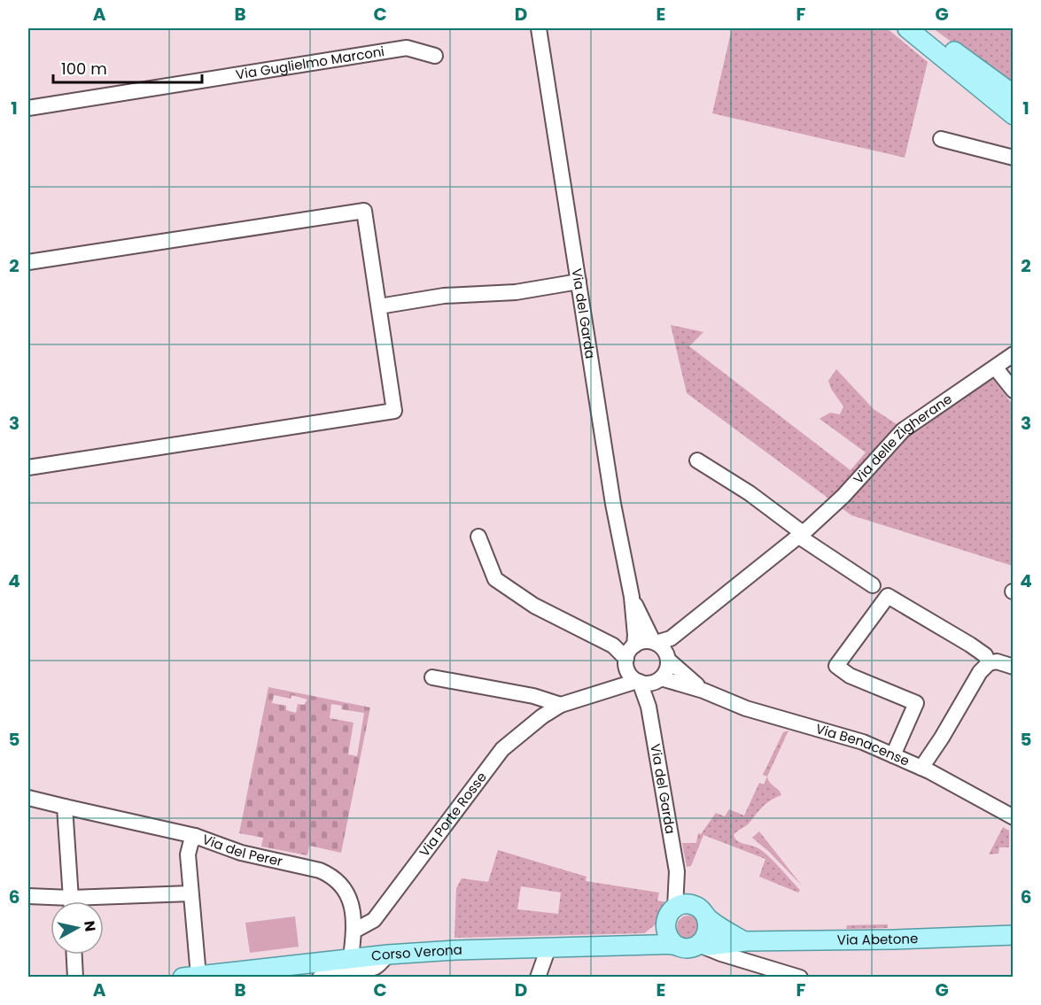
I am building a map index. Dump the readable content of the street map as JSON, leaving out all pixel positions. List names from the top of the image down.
{
  "streets": {
    "main road": ["Via Abetone", "Corso Verona"],
    "street": [
      "Via Guglielmo Marconi",
      "Via del Garda",
      "Via delle Zigherane",
      "Via Benacense",
      "Via Porte Rosse",
      "Via del Perer"
    ]
  },
  "crossings": [
    ["Via del Garda", "Via delle Zigherane"],
    ["Via del Garda", "Via Porte Rosse"],
    ["Via del Garda", "Via Abetone"],
    ["Via del Garda", "Corso Verona"],
    ["Via delle Zigherane", "Via Porte Rosse"],
    ["Via Porte Rosse", "Via del Perer"],
    ["Via del Perer", "Corso Verona"],
    ["Via Abetone", "Corso Verona"]
  ],
  "scale_bar": "100 m",
  "north": "right",
  "grid": {
    "columns": [
      "A",
      "B",
      "C",
      "D",
      "E",
      "F",
      "G"
    ],
    "rows": [
      "1",
      "2",
      "3",
      "4",
      "5",
      "6"
    ]
  }
}
